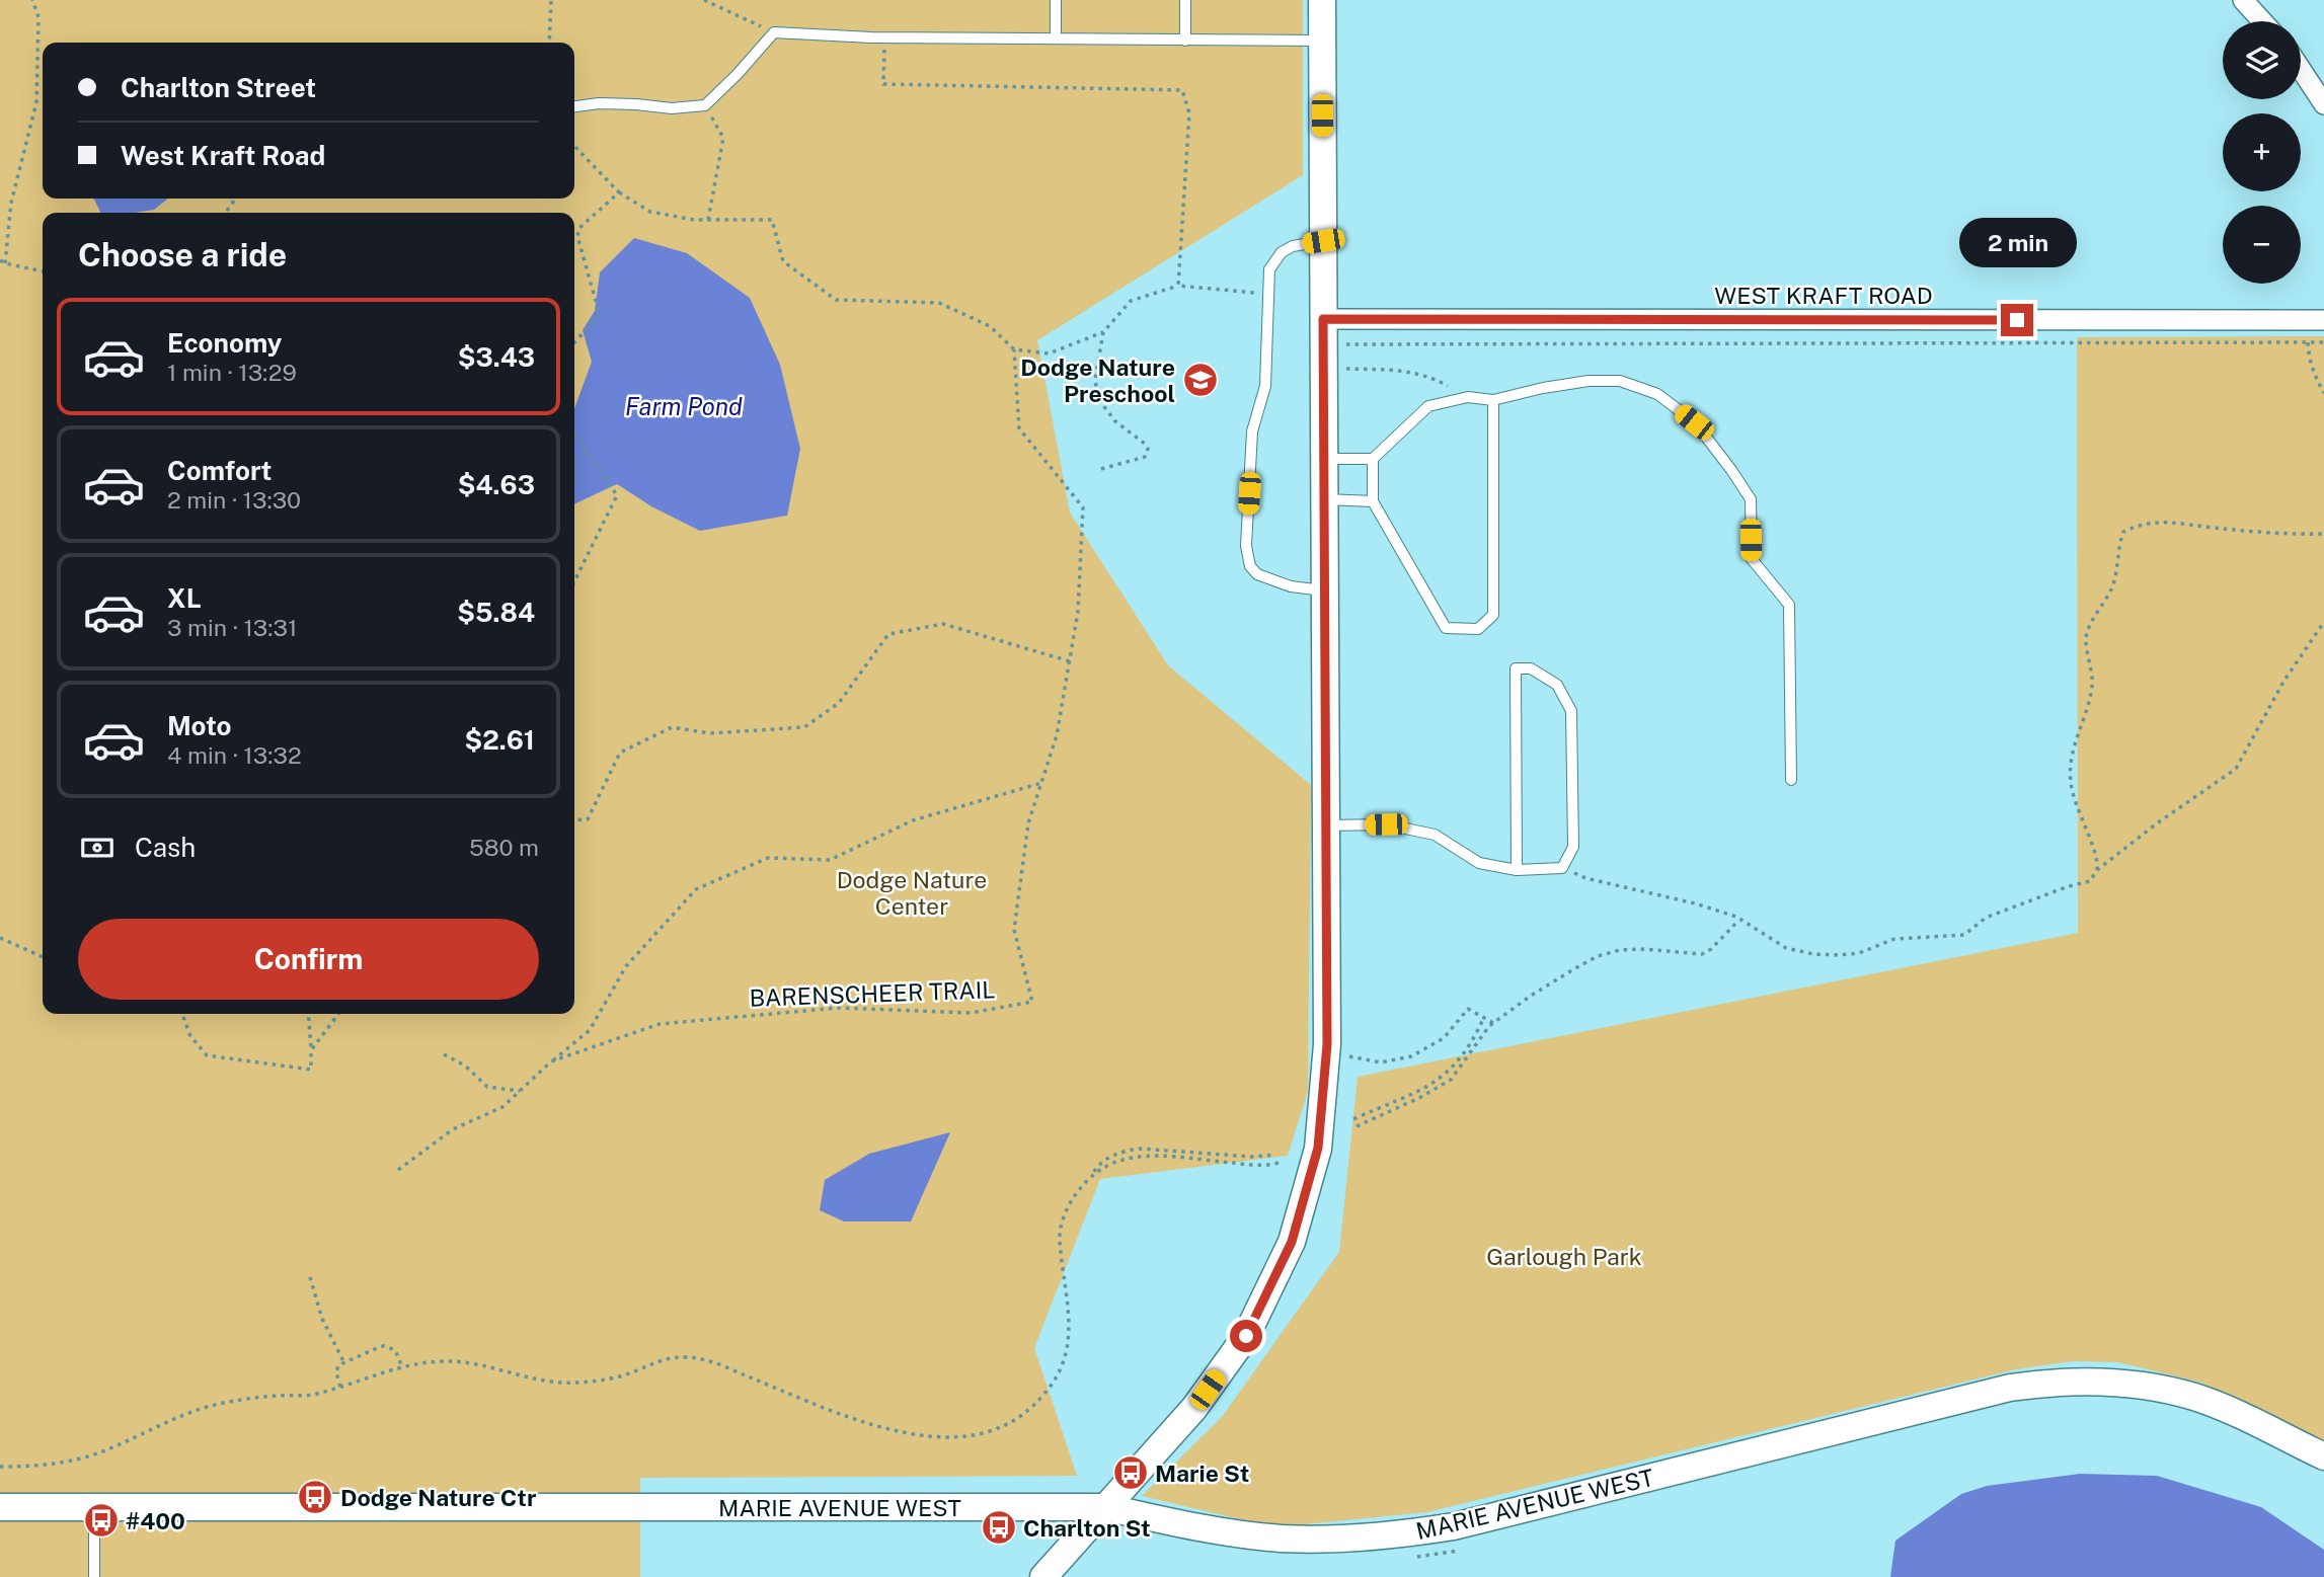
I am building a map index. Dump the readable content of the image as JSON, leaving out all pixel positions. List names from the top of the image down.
{
  "streets": {
    "street": ["WEST KRAFT ROAD", "MARIE AVENUE WEST"],
    "path": ["BARENSCHEER TRAIL"]
  },
  "water": ["Farm Pond"],
  "parks": ["Dodge Nature Center", "Garlough Park"],
  "places": {
    "school or university": ["Dodge Nature Preschool"],
    "bus stop": [
      "Marie St",
      "Dodge Nature Ctr",
      "#400",
      "Charlton St"
    ]
  },
  "page": {
    "map_buttons": ["+", "−"],
    "banner": ["Charlton Street", "West Kraft Road"],
    "heading": "Choose a ride",
    "bubble": "2 min",
    "list": [
      {
        "name": "Economy",
        "note": "1 min · 13:29",
        "value": "$3.43"
      },
      {
        "name": "Comfort",
        "note": "2 min · 13:30",
        "value": "$4.63"
      },
      {
        "name": "XL",
        "note": "3 min · 13:31",
        "value": "$5.84"
      },
      {
        "name": "Moto",
        "note": "4 min · 13:32",
        "value": "$2.61"
      }
    ],
    "pay": ["Cash", "580 m"],
    "buttons": "Confirm"
  }
}
